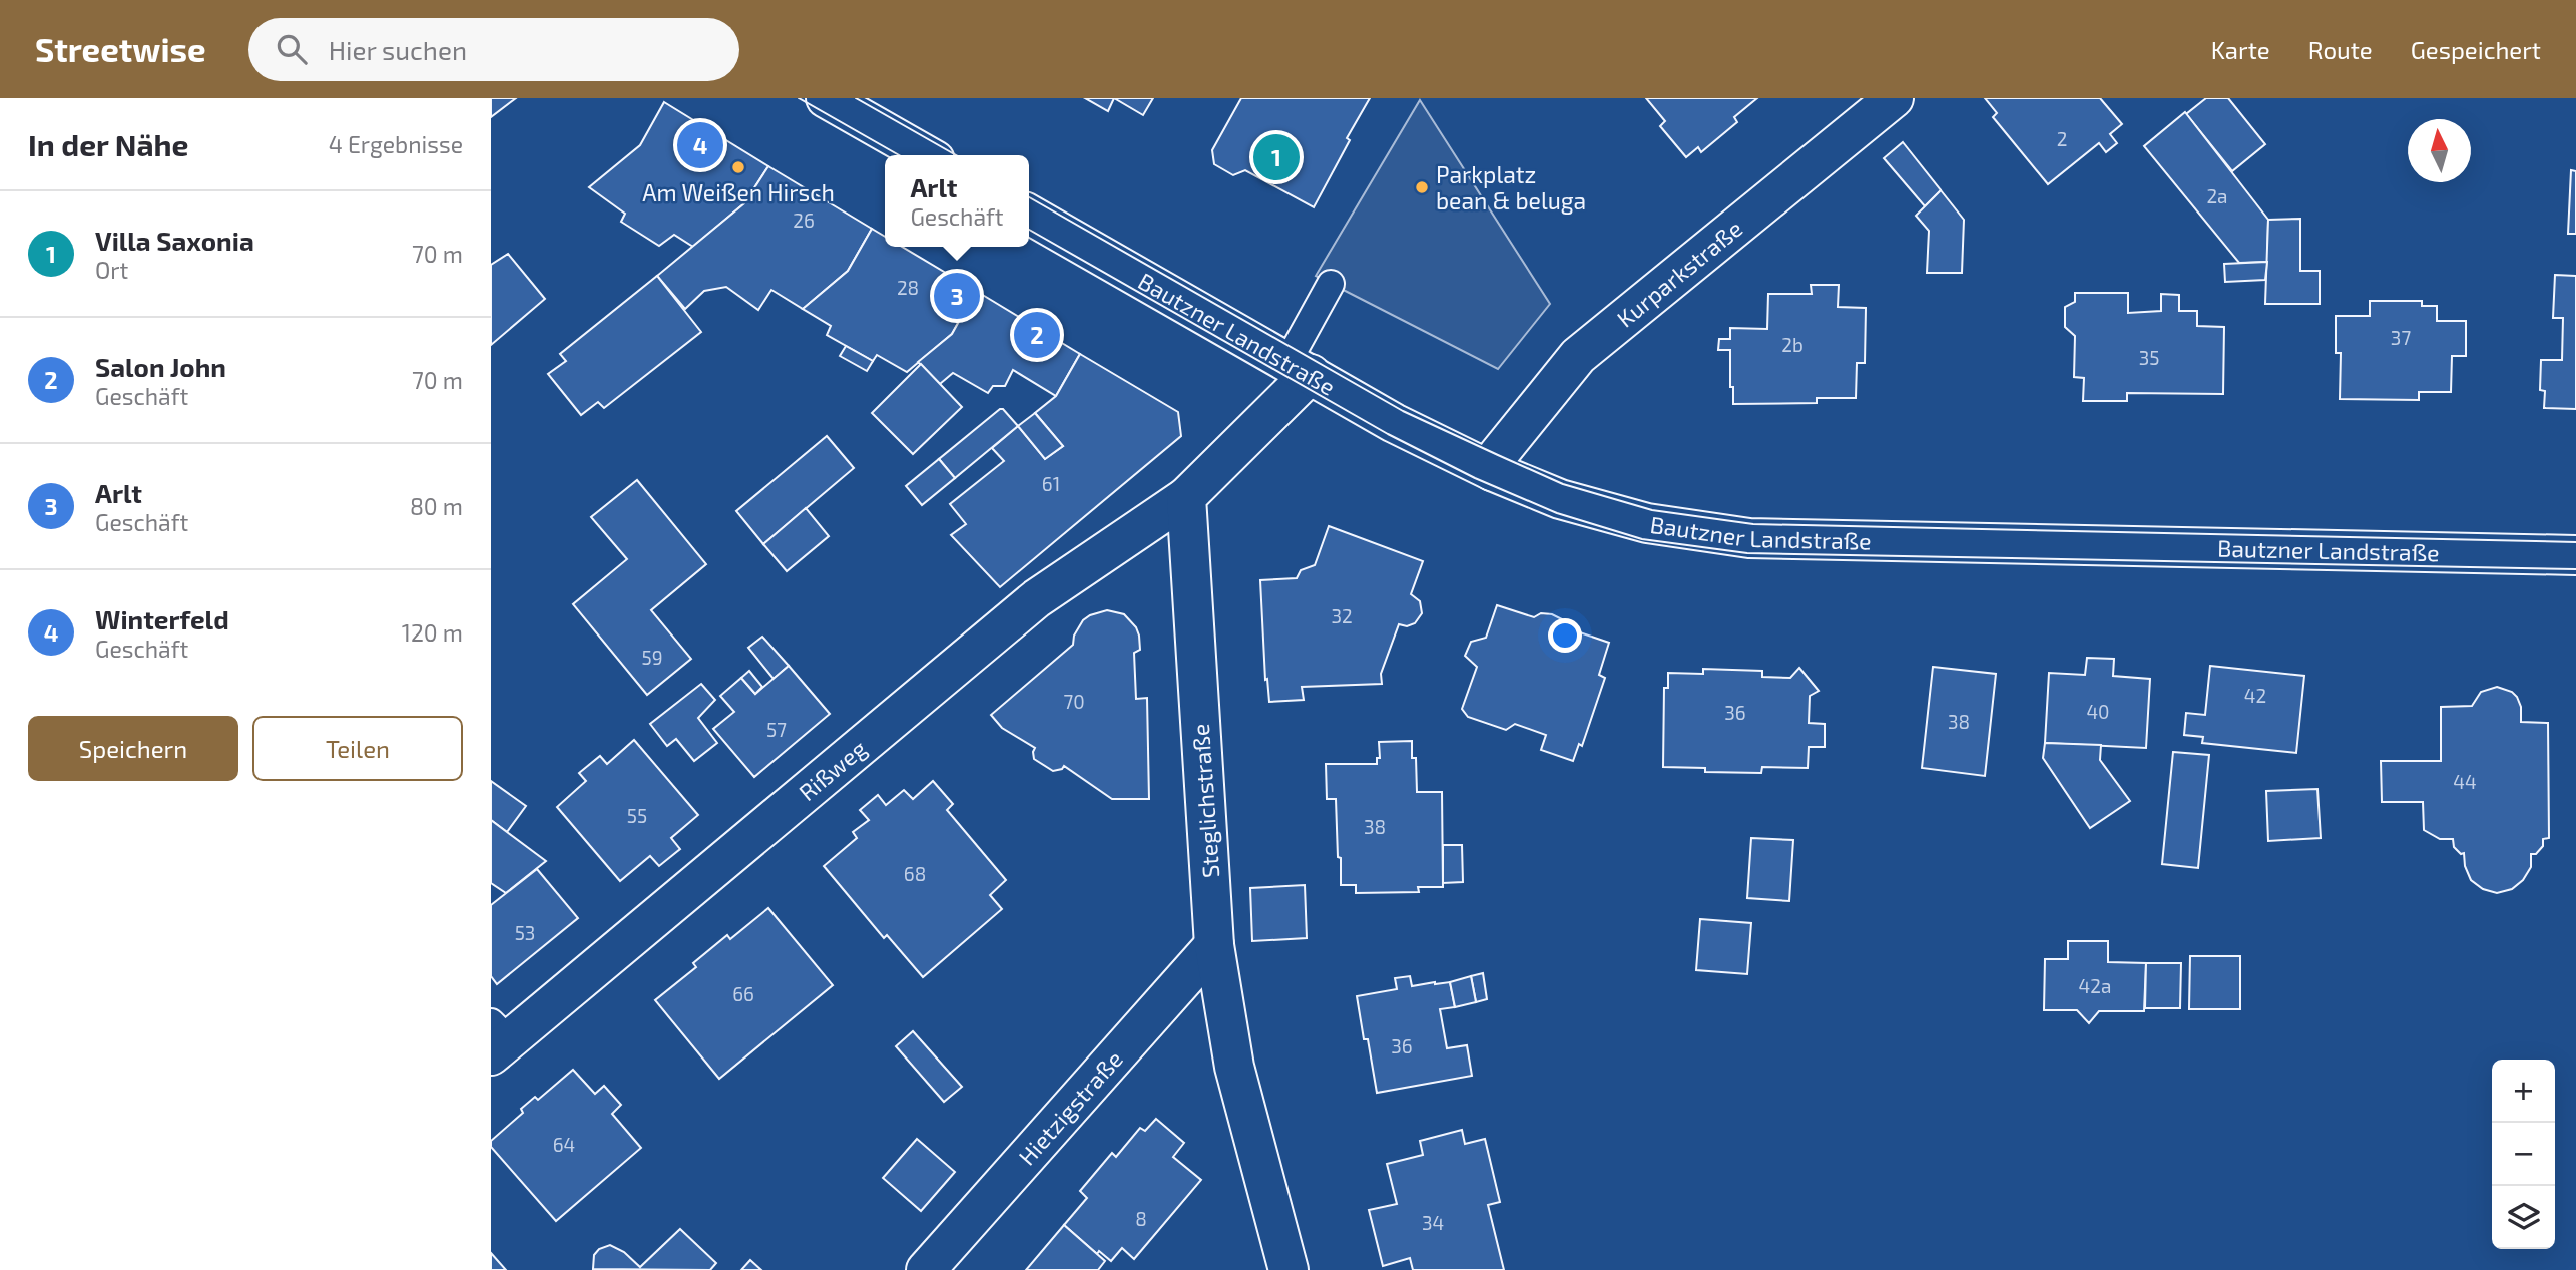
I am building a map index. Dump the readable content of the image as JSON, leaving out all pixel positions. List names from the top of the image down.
{
  "streets": {
    "street": [
      "Kurparkstraße",
      "Bautzner Landstraße",
      "Rißweg",
      "Steglichstraße",
      "Hietzigstraße"
    ]
  },
  "crossings": [
    ["Kurparkstraße", "Bautzner Landstraße"],
    ["Rißweg", "Steglichstraße"],
    ["Steglichstraße", "Hietzigstraße"]
  ],
  "places": ["Am Weißen Hirsch", "Parkplatz bean & beluga"],
  "house_numbers": [
    "2",
    "2a",
    "26",
    "28",
    "37",
    "2b",
    "35",
    "61",
    "32",
    "59",
    "42",
    "70",
    "40",
    "36",
    "38",
    "57",
    "44",
    "55",
    "38",
    "68",
    "53",
    "42a",
    "66",
    "36",
    "64",
    "8",
    "34"
  ],
  "north": "top",
  "page": {
    "header": "Streetwise",
    "search": "Hier suchen",
    "nav": ["Karte", "Route", "Gespeichert"],
    "heading": ["In der Nähe", "4 Ergebnisse"],
    "pins": [
      "4",
      "1",
      "3",
      "2"
    ],
    "popup": ["Arlt", "Geschäft"],
    "list": [
      {
        "mark": "1",
        "name": "Villa Saxonia",
        "note": "Ort",
        "value": "70 m"
      },
      {
        "mark": "2",
        "name": "Salon John",
        "note": "Geschäft",
        "value": "70 m"
      },
      {
        "mark": "3",
        "name": "Arlt",
        "note": "Geschäft",
        "value": "80 m"
      },
      {
        "mark": "4",
        "name": "Winterfeld",
        "note": "Geschäft",
        "value": "120 m"
      }
    ],
    "buttons": ["Speichern", "Teilen"],
    "map_buttons": ["+", "−"]
  }
}
